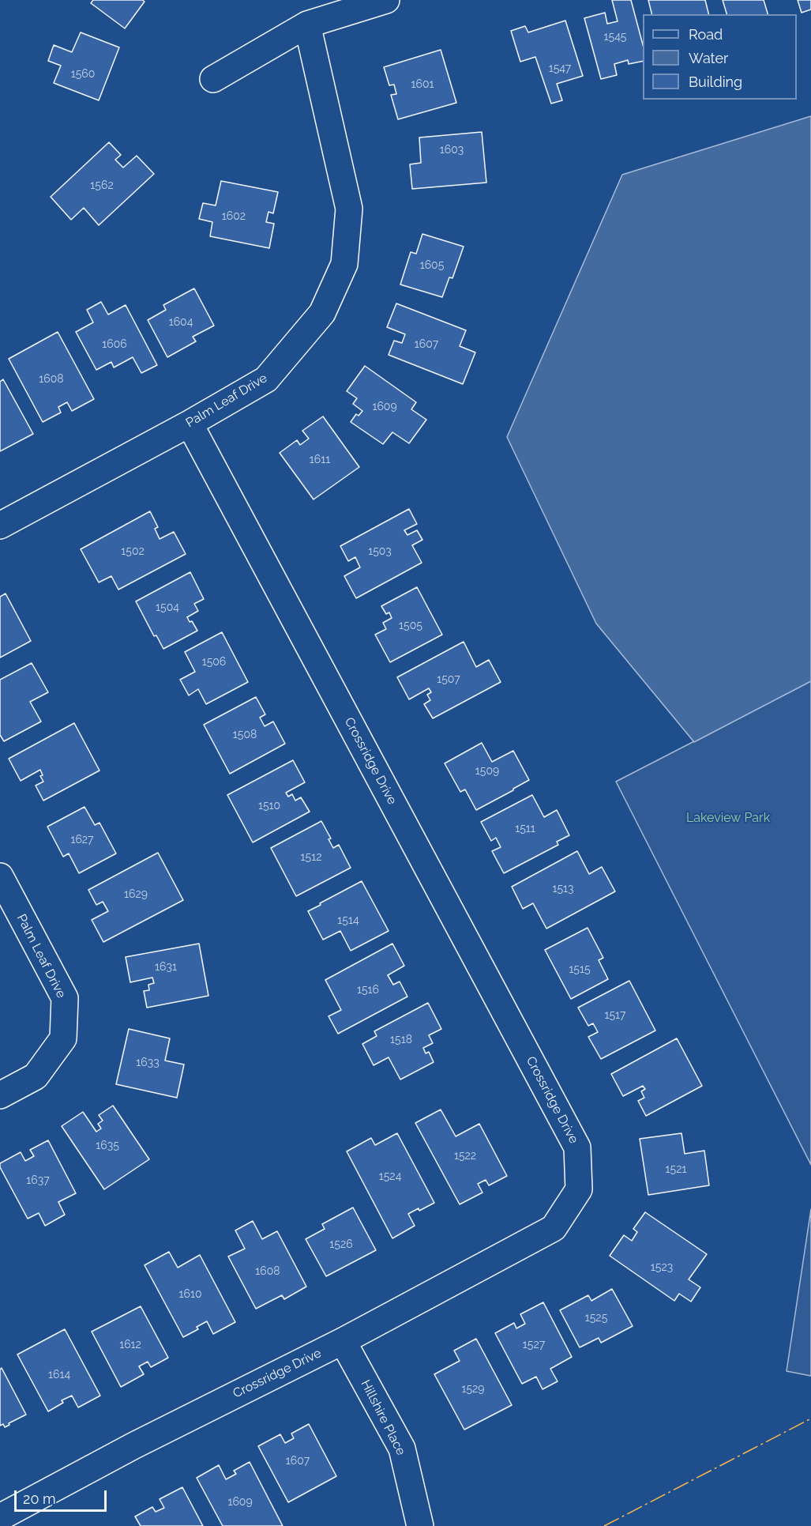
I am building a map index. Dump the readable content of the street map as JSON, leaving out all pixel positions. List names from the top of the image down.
{
  "streets": {
    "street": ["Palm Leaf Drive", "Crossridge Drive", "Hillshire Place"]
  },
  "crossings": [
    ["Palm Leaf Drive", "Crossridge Drive"],
    ["Crossridge Drive", "Hillshire Place"]
  ],
  "parks": ["Lakeview Park"],
  "house_numbers": [
    "1545",
    "1547",
    "1560",
    "1601",
    "1603",
    "1562",
    "1602",
    "1605",
    "1604",
    "1606",
    "1607",
    "1608",
    "1609",
    "1611",
    "1502",
    "1503",
    "1504",
    "1505",
    "1506",
    "1507",
    "1508",
    "1509",
    "1510",
    "1511",
    "1627",
    "1512",
    "1513",
    "1629",
    "1514",
    "1631",
    "1515",
    "1516",
    "1517",
    "1518",
    "1633",
    "1635",
    "1522",
    "1521",
    "1524",
    "1637",
    "1526",
    "1523",
    "1608",
    "1610",
    "1525",
    "1612",
    "1527",
    "1614",
    "1529",
    "1607",
    "1609"
  ],
  "legend": ["Road", "Water", "Building"],
  "scale_bar": "20 m"
}
